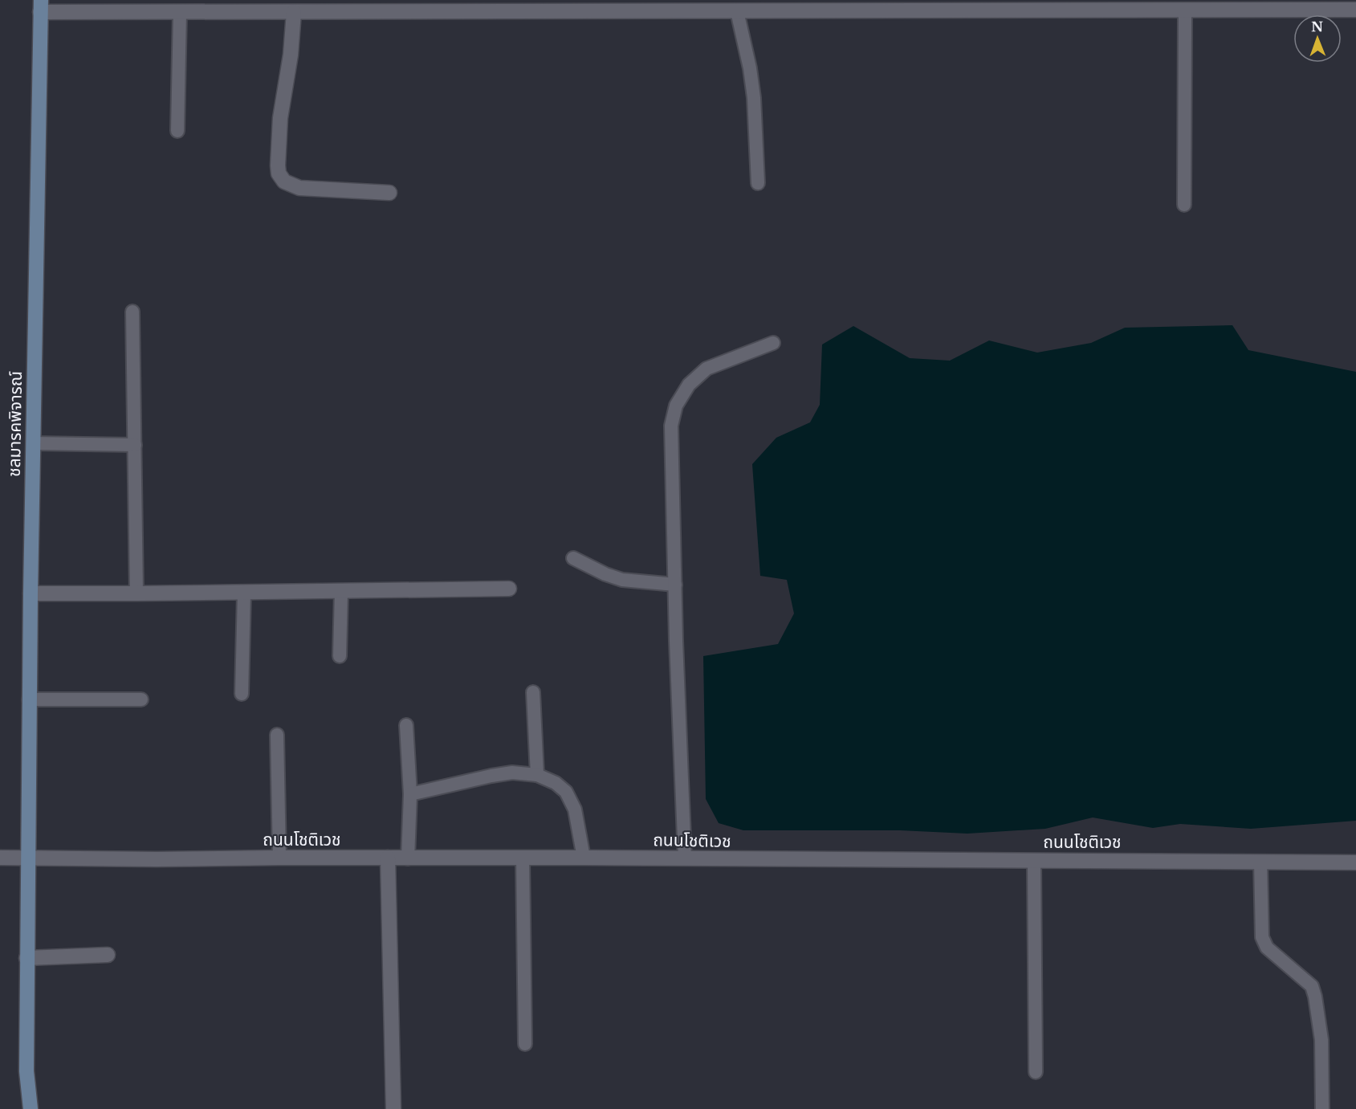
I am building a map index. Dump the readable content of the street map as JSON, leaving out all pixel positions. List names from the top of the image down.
{
  "streets": {
    "street": ["ชลมารคพิจารณ์", "ถนนโชติเวช"]
  },
  "crossings": [
    ["ชลมารคพิจารณ์", "ถนนโชติเวช"]
  ],
  "north": "top"
}
